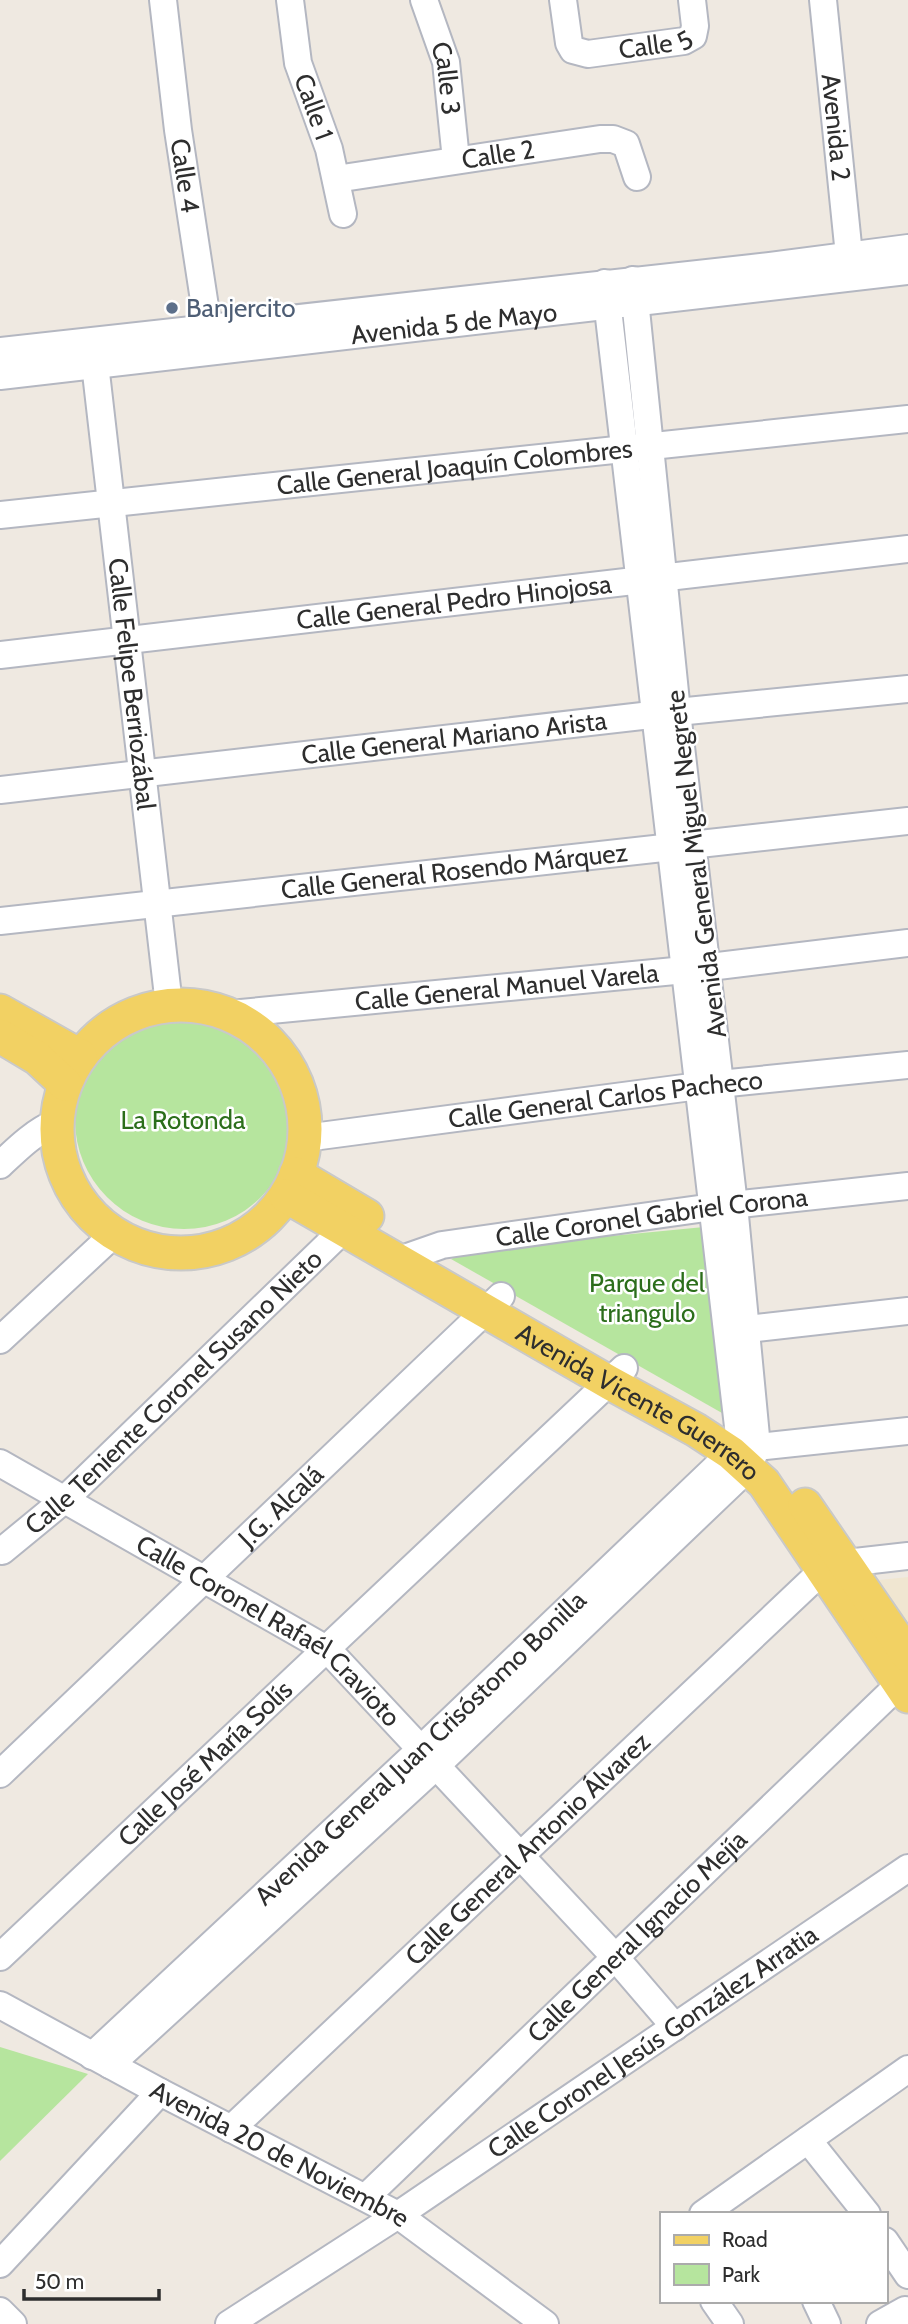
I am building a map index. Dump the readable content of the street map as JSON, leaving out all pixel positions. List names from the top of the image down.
{
  "streets": {
    "main road": ["Avenida Vicente Guerrero"],
    "street": [
      "Calle 5",
      "Calle 3",
      "Calle 1",
      "Avenida 2",
      "Calle 2",
      "Calle 4",
      "Avenida 5 de Mayo",
      "Calle General Joaquín Colombres",
      "Calle General Pedro Hinojosa",
      "Calle Felipe Berriozábal",
      "Calle General Mariano Arista",
      "Avenida General Miguel Negrete",
      "Calle General Rosendo Márquez",
      "Calle General Manuel Varela",
      "Calle General Carlos Pacheco",
      "Calle Coronel Gabriel Corona",
      "Calle Teniente Coronel Susano Nieto",
      "J.G. Alcalá",
      "Calle Coronel Rafaél Cravioto",
      "Avenida General Juan Crisóstomo Bonilla",
      "Calle José María Solís",
      "Calle General Antonio Álvarez",
      "Calle General Ignacio Mejía",
      "Calle Coronel Jesús González Arratia",
      "Avenida 20 de Noviembre"
    ]
  },
  "crossings": [
    ["Calle 3", "Calle 2"],
    ["Calle 1", "Calle 2"],
    ["Avenida 2", "Avenida 5 de Mayo"],
    ["Calle 4", "Avenida 5 de Mayo"],
    ["Avenida 5 de Mayo", "Calle Felipe Berriozábal"],
    ["Avenida 5 de Mayo", "Avenida General Miguel Negrete"],
    ["Calle General Joaquín Colombres", "Calle Felipe Berriozábal"],
    ["Calle General Joaquín Colombres", "Avenida General Miguel Negrete"],
    ["Calle General Pedro Hinojosa", "Calle Felipe Berriozábal"],
    ["Calle General Pedro Hinojosa", "Avenida General Miguel Negrete"],
    ["Calle Felipe Berriozábal", "Calle General Mariano Arista"],
    ["Calle Felipe Berriozábal", "Calle General Rosendo Márquez"],
    ["Calle Felipe Berriozábal", "Calle General Manuel Varela"],
    ["Calle Felipe Berriozábal", "Calle General Carlos Pacheco"],
    ["Calle Felipe Berriozábal", "Avenida Vicente Guerrero"],
    ["Calle General Mariano Arista", "Avenida General Miguel Negrete"],
    ["Avenida General Miguel Negrete", "Calle General Rosendo Márquez"],
    ["Avenida General Miguel Negrete", "Calle General Manuel Varela"],
    ["Avenida General Miguel Negrete", "Calle General Carlos Pacheco"],
    ["Avenida General Miguel Negrete", "Calle Coronel Gabriel Corona"],
    ["Avenida General Miguel Negrete", "Avenida Vicente Guerrero"],
    ["Avenida General Miguel Negrete", "Avenida General Juan Crisóstomo Bonilla"],
    ["Calle General Manuel Varela", "Calle General Carlos Pacheco"],
    ["Calle General Manuel Varela", "Avenida Vicente Guerrero"],
    ["Calle General Carlos Pacheco", "Avenida Vicente Guerrero"],
    ["Calle Coronel Gabriel Corona", "Avenida Vicente Guerrero"],
    ["Calle Teniente Coronel Susano Nieto", "Avenida Vicente Guerrero"],
    ["Calle Teniente Coronel Susano Nieto", "Calle Coronel Rafaél Cravioto"],
    ["Avenida Vicente Guerrero", "J.G. Alcalá"],
    ["Avenida Vicente Guerrero", "Avenida General Juan Crisóstomo Bonilla"],
    ["Avenida Vicente Guerrero", "Calle José María Solís"],
    ["Avenida Vicente Guerrero", "Calle General Antonio Álvarez"],
    ["Avenida Vicente Guerrero", "Calle General Ignacio Mejía"],
    ["J.G. Alcalá", "Calle Coronel Rafaél Cravioto"],
    ["Calle Coronel Rafaél Cravioto", "Avenida General Juan Crisóstomo Bonilla"],
    ["Calle Coronel Rafaél Cravioto", "Calle José María Solís"],
    ["Calle Coronel Rafaél Cravioto", "Calle General Antonio Álvarez"],
    ["Calle Coronel Rafaél Cravioto", "Calle General Ignacio Mejía"],
    ["Calle Coronel Rafaél Cravioto", "Calle Coronel Jesús González Arratia"],
    ["Avenida General Juan Crisóstomo Bonilla", "Avenida 20 de Noviembre"],
    ["Calle General Antonio Álvarez", "Avenida 20 de Noviembre"],
    ["Calle General Ignacio Mejía", "Avenida 20 de Noviembre"],
    ["Calle Coronel Jesús González Arratia", "Avenida 20 de Noviembre"]
  ],
  "parks": ["La Rotonda", "Parque del triangulo"],
  "places": ["Banjercito"],
  "legend": ["Road", "Park"],
  "scale_bar": "50 m"
}
